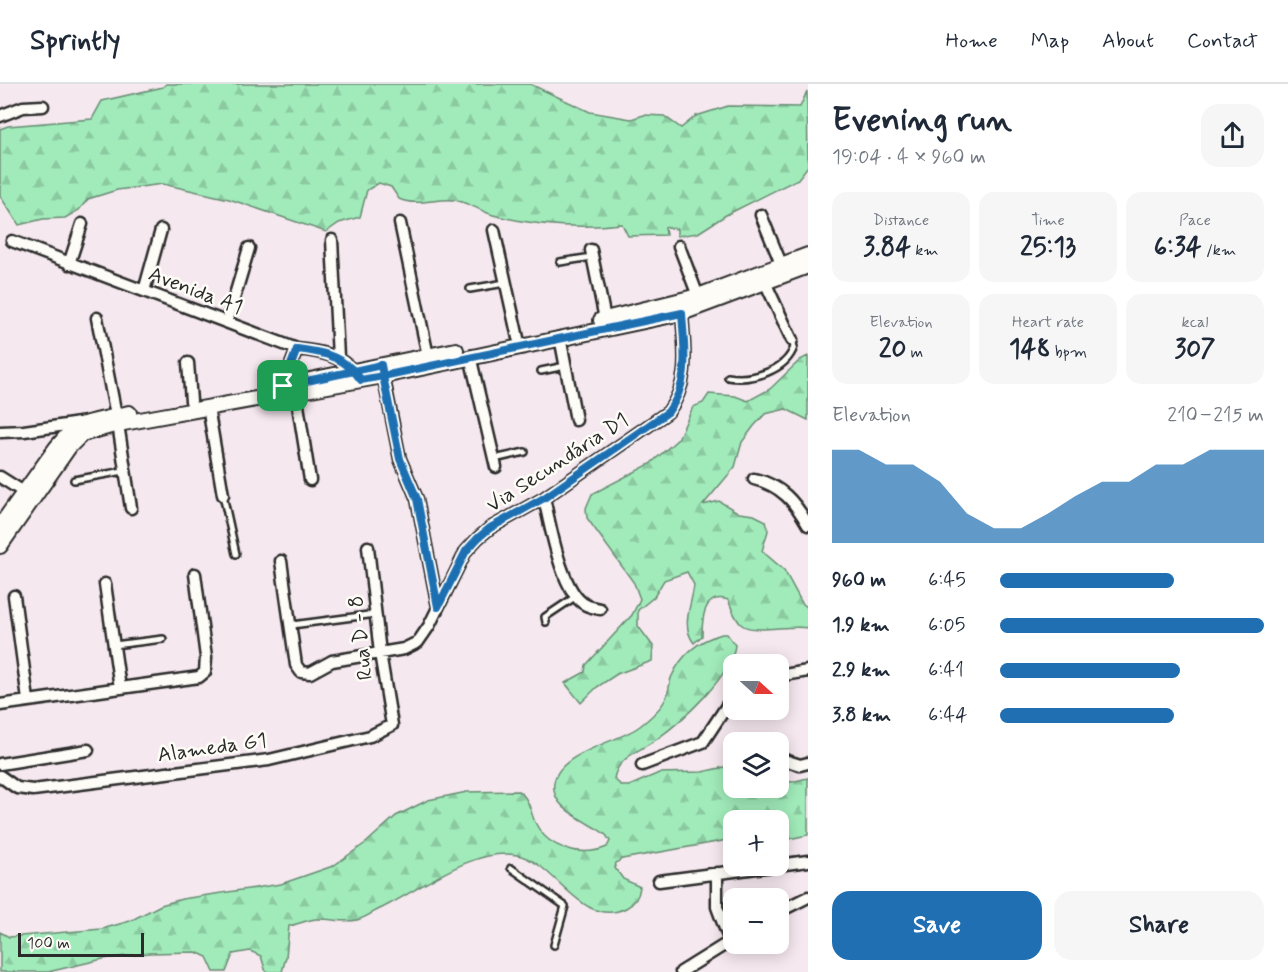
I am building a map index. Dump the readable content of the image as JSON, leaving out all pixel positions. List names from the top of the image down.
{
  "streets": {
    "street": [
      "Avenida A1",
      "Via Secundária D1",
      "Rua D - 8",
      "Alameda G1"
    ]
  },
  "crossings": [
    ["Via Secundária D1", "Rua D - 8"],
    ["Rua D - 8", "Alameda G1"]
  ],
  "scale_bar": "100 m",
  "north": "right",
  "page": {
    "header": "Sprintly",
    "nav": [
      "Home",
      "Map",
      "About",
      "Contact"
    ],
    "heading": ["Evening run", "19:04 · 4 × 960 m"],
    "stats": [
      ["Distance", "3.84 km"],
      ["Time", "25:13"],
      ["Pace", "6:34 /km"],
      ["Elevation", "20 m"],
      ["Heart rate", "148 bpm"],
      ["kcal", "307"]
    ],
    "chart": ["Elevation", "210–215 m"],
    "list": [
      {
        "name": "960 m",
        "note": "6:45"
      },
      {
        "name": "1.9 km",
        "note": "6:05"
      },
      {
        "name": "2.9 km",
        "note": "6:41"
      },
      {
        "name": "3.8 km",
        "note": "6:44"
      }
    ],
    "map_buttons": ["+", "−"],
    "buttons": ["Save", "Share"],
    "scale": "100 m"
  }
}
